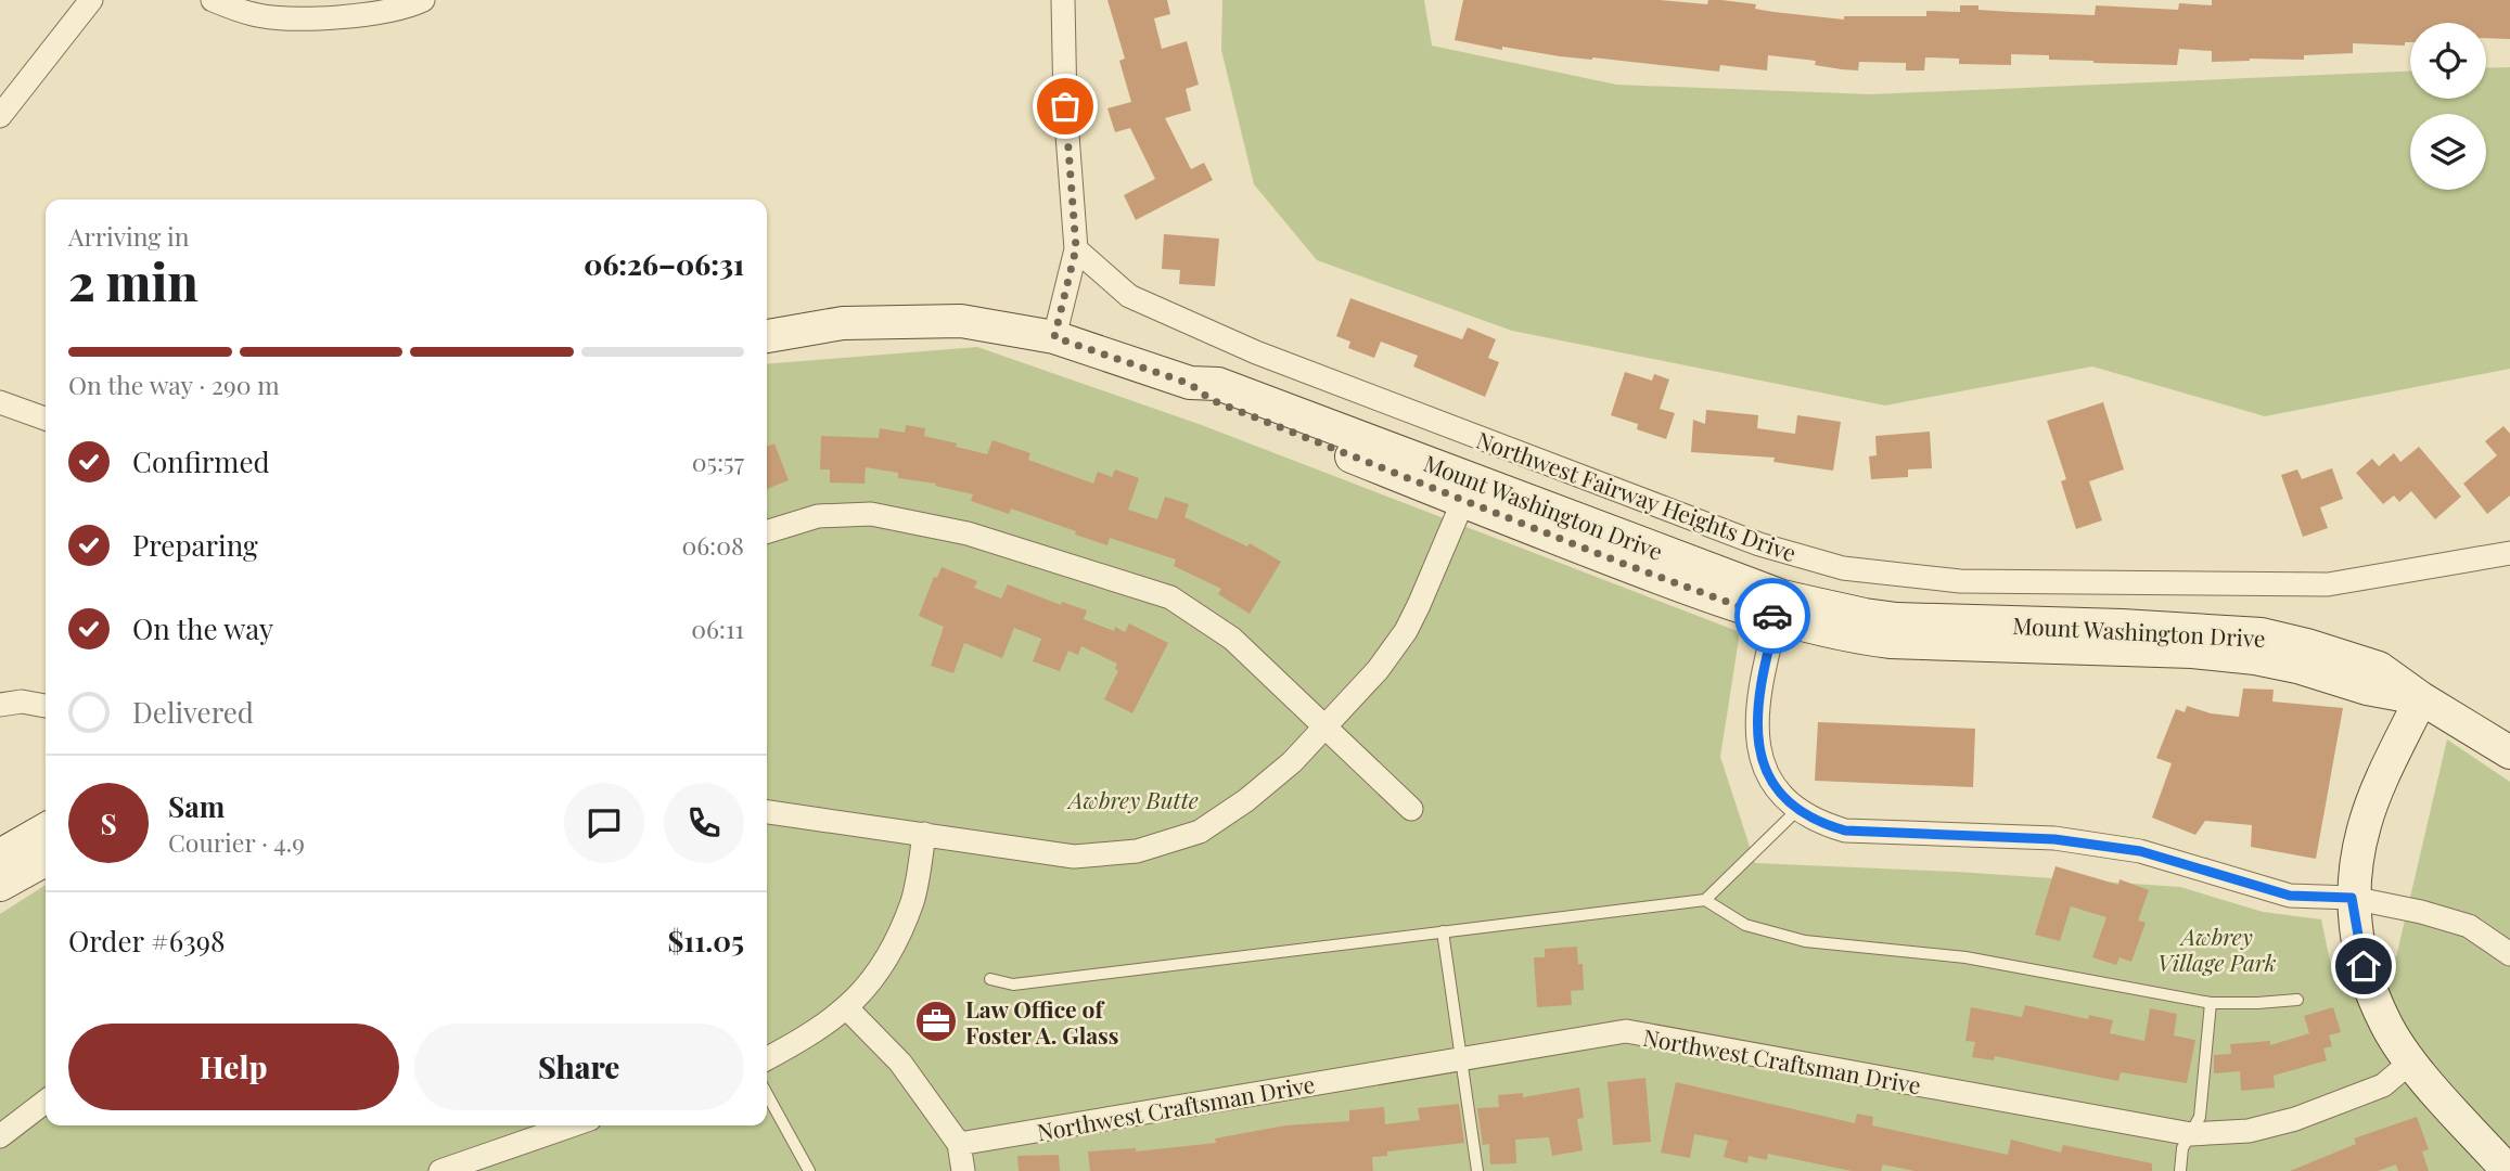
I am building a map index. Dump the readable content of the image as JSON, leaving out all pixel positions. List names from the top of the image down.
{
  "streets": {
    "main road": ["Mount Washington Drive"],
    "street": ["Northwest Fairway Heights Drive", "Northwest Craftsman Drive"]
  },
  "parks": ["Awbrey Butte", "Awbrey Village Park"],
  "places": {
    "office": ["Law Office of Foster A. Glass"]
  },
  "page": {
    "heading": ["2 min", "Arriving in", "06:26–06:31"],
    "panel": [
      "Sam",
      "Courier · 4.9",
      "Order #6398",
      "$11.05"
    ],
    "bar": "On the way · 290 m",
    "list": [
      ["Confirmed", "05:57"],
      ["Preparing", "06:08"],
      ["On the way", "06:11"],
      "Delivered"
    ],
    "round": "S",
    "buttons": ["Help", "Share"]
  }
}
